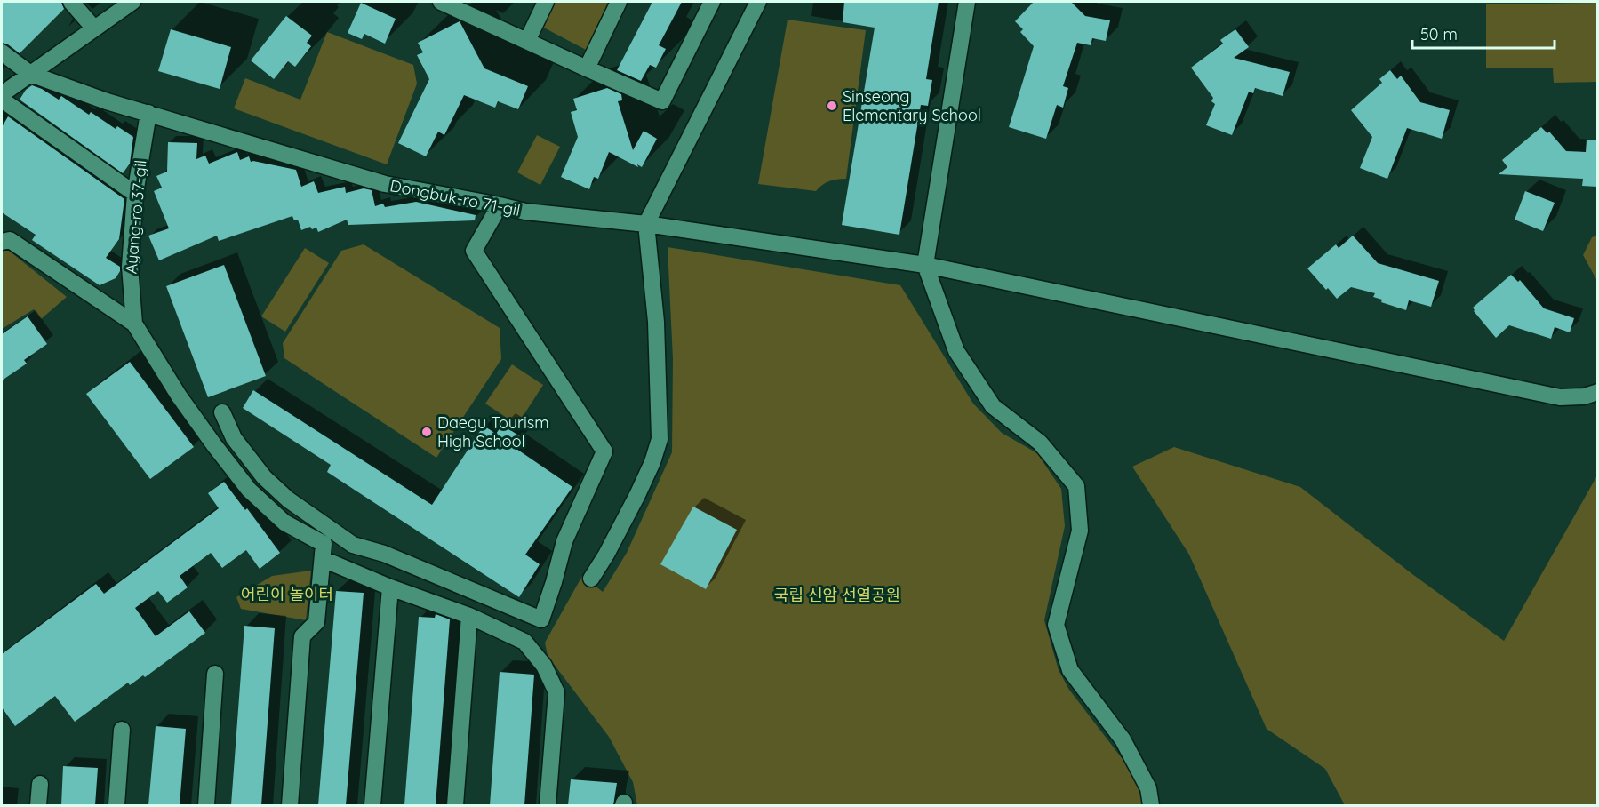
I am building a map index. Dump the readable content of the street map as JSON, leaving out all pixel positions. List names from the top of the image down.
{
  "streets": {
    "street": ["Dongbuk-ro 71-gil", "Ayang-ro 37-gil"]
  },
  "crossings": [
    ["Dongbuk-ro 71-gil", "Ayang-ro 37-gil"]
  ],
  "parks": ["어린이 놀이터", "국립 신암 선열공원"],
  "places": ["Sinseong Elementary School", "Daegu Tourism High School"],
  "scale_bar": "50 m"
}
